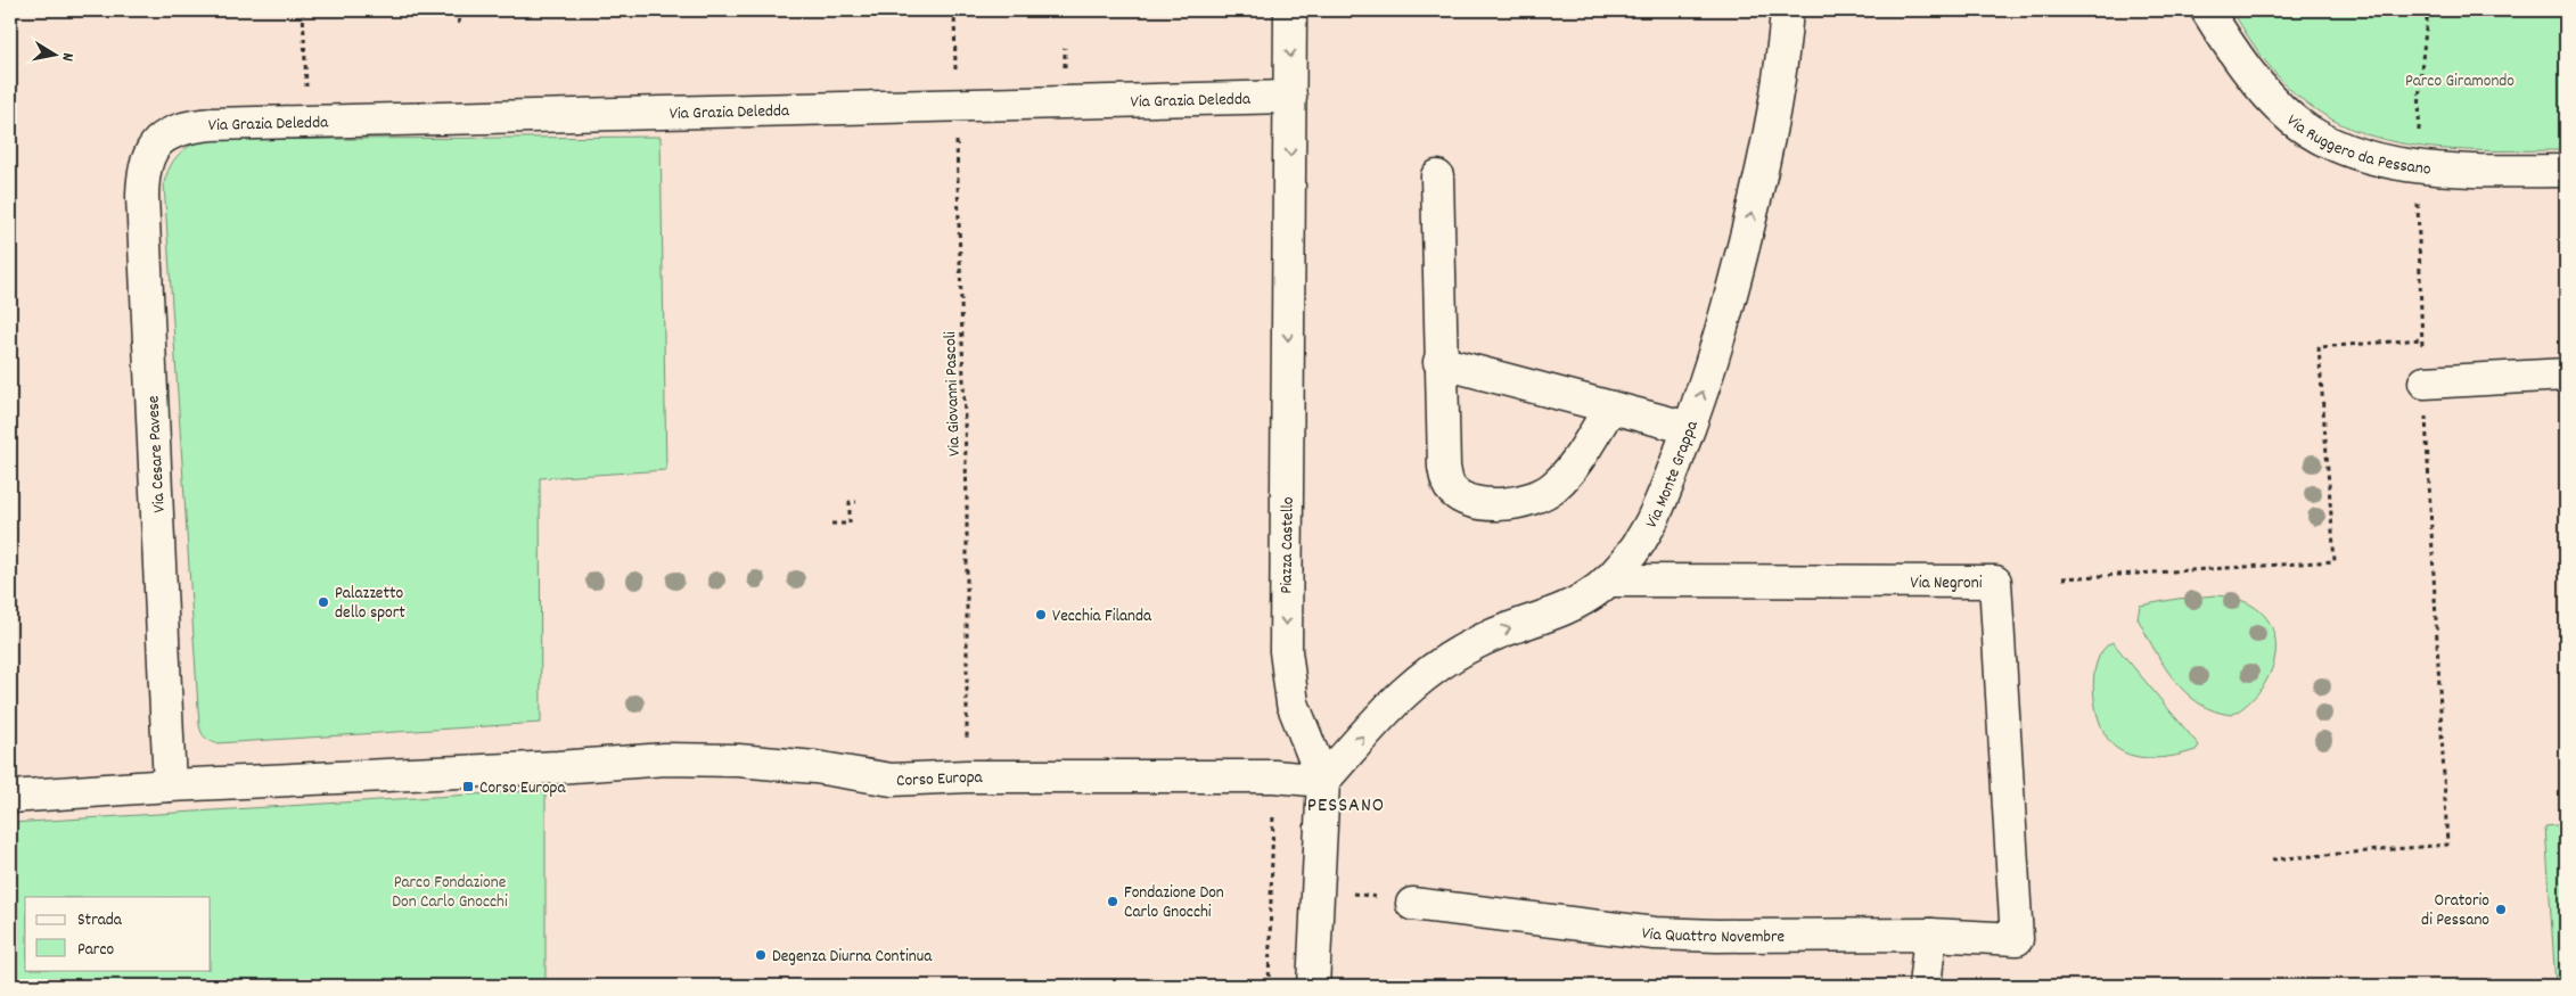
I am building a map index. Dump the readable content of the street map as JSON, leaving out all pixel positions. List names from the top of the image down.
{
  "streets": {
    "street": [
      "Via Grazia Deledda",
      "Via Ruggero da Pessano",
      "Via Cesare Pavese",
      "Via Monte Grappa",
      "Piazza Castello",
      "Via Negroni",
      "Corso Europa",
      "Via Quattro Novembre"
    ],
    "path": ["Via Giovanni Pascoli"]
  },
  "crossings": [
    ["Via Grazia Deledda", "Via Giovanni Pascoli"],
    ["Via Grazia Deledda", "Via Cesare Pavese"],
    ["Via Grazia Deledda", "Piazza Castello"],
    ["Via Giovanni Pascoli", "Corso Europa"],
    ["Via Cesare Pavese", "Corso Europa"],
    ["Via Monte Grappa", "Piazza Castello"],
    ["Via Monte Grappa", "Via Negroni"],
    ["Via Monte Grappa", "Corso Europa"],
    ["Piazza Castello", "Corso Europa"],
    ["Via Negroni", "Via Quattro Novembre"]
  ],
  "one_way": ["Via Monte Grappa", "Piazza Castello"],
  "districts": ["PESSANO"],
  "parks": ["Parco Giramondo", "Parco Fondazione Don Carlo Gnocchi"],
  "places": {
    "other": [
      "Palazzetto dello sport",
      "Vecchia Filanda",
      "Fondazione Don Carlo Gnocchi",
      "Oratorio di Pessano",
      "Degenza Diurna Continua"
    ],
    "transit": ["Corso Europa"]
  },
  "legend": ["Strada", "Parco"],
  "north": "right"
}
